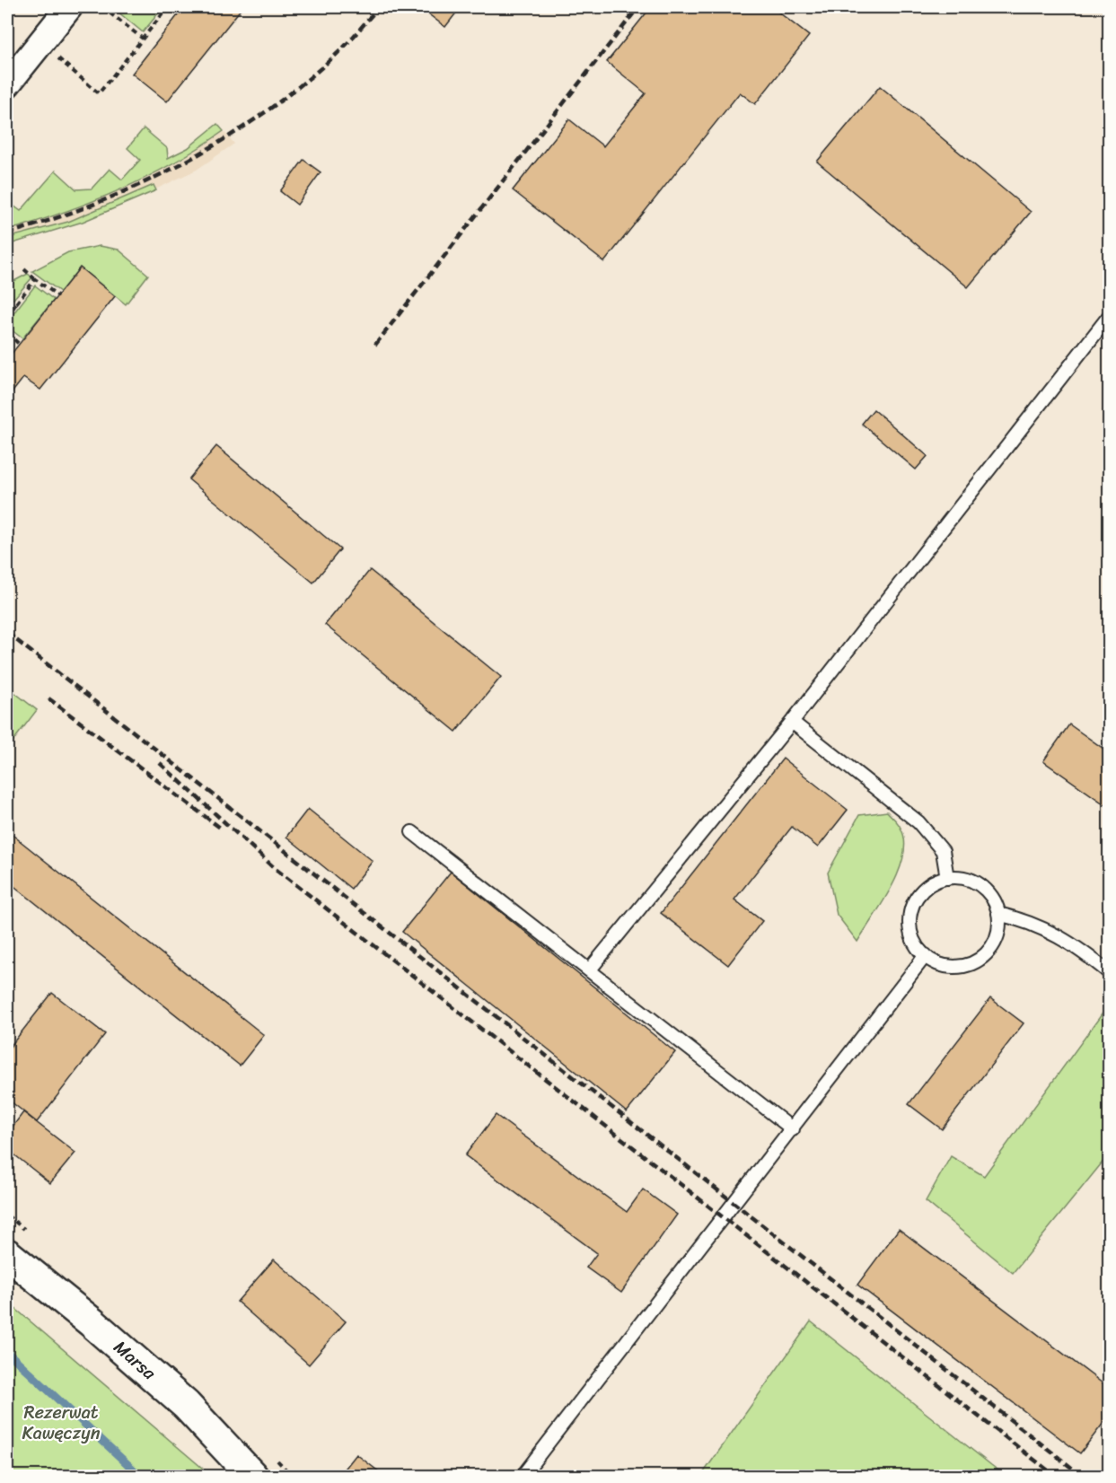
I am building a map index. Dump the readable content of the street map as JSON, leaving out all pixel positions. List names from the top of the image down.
{
  "streets": {
    "main road": ["Marsa"]
  },
  "parks": ["Rezerwat Kawęczyn"]
}
